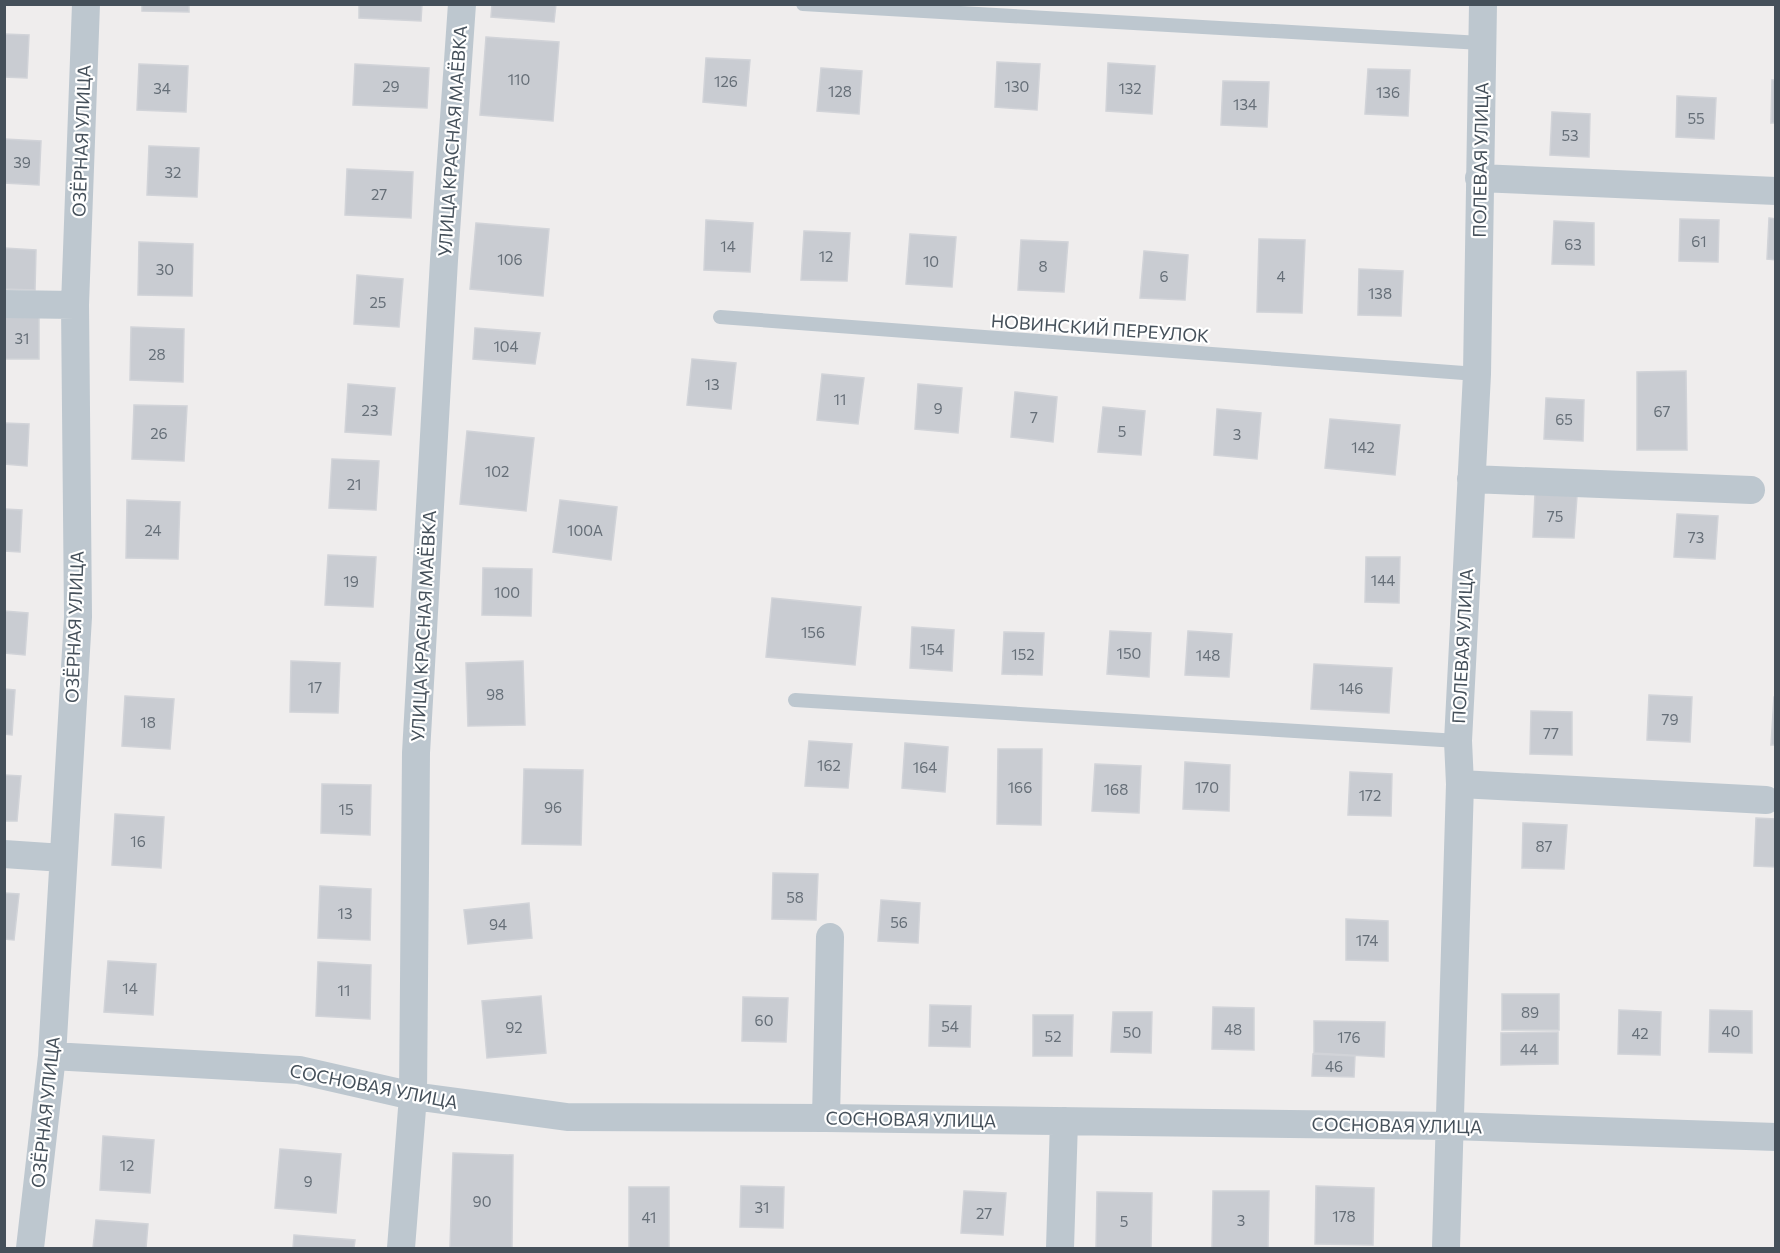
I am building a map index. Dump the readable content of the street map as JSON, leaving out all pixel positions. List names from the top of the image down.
{
  "streets": {
    "street": [
      "ОЗЁРНАЯ УЛИЦА",
      "УЛИЦА КРАСНАЯ МАЁВКА",
      "ПОЛЕВАЯ УЛИЦА",
      "СОСНОВАЯ УЛИЦА"
    ],
    "lane": ["НОВИНСКИЙ ПЕРЕУЛОК"]
  },
  "crossings": [
    ["ОЗЁРНАЯ УЛИЦА", "СОСНОВАЯ УЛИЦА"],
    ["УЛИЦА КРАСНАЯ МАЁВКА", "СОСНОВАЯ УЛИЦА"],
    ["ПОЛЕВАЯ УЛИЦА", "НОВИНСКИЙ ПЕРЕУЛОК"],
    ["ПОЛЕВАЯ УЛИЦА", "СОСНОВАЯ УЛИЦА"]
  ],
  "house_numbers": [
    "110",
    "126",
    "29",
    "130",
    "34",
    "132",
    "128",
    "136",
    "134",
    "55",
    "53",
    "39",
    "32",
    "27",
    "61",
    "63",
    "14",
    "12",
    "106",
    "10",
    "8",
    "30",
    "6",
    "4",
    "138",
    "25",
    "31",
    "104",
    "28",
    "13",
    "11",
    "9",
    "23",
    "67",
    "7",
    "65",
    "5",
    "26",
    "3",
    "142",
    "102",
    "21",
    "75",
    "24",
    "100А",
    "73",
    "144",
    "19",
    "100",
    "156",
    "154",
    "150",
    "152",
    "148",
    "17",
    "146",
    "98",
    "79",
    "18",
    "77",
    "162",
    "164",
    "166",
    "170",
    "168",
    "172",
    "96",
    "15",
    "16",
    "87",
    "58",
    "13",
    "56",
    "94",
    "174",
    "14",
    "11",
    "89",
    "60",
    "54",
    "92",
    "48",
    "40",
    "50",
    "42",
    "52",
    "176",
    "44",
    "46",
    "12",
    "9",
    "90",
    "31",
    "27",
    "178",
    "41",
    "3",
    "5"
  ]
}
